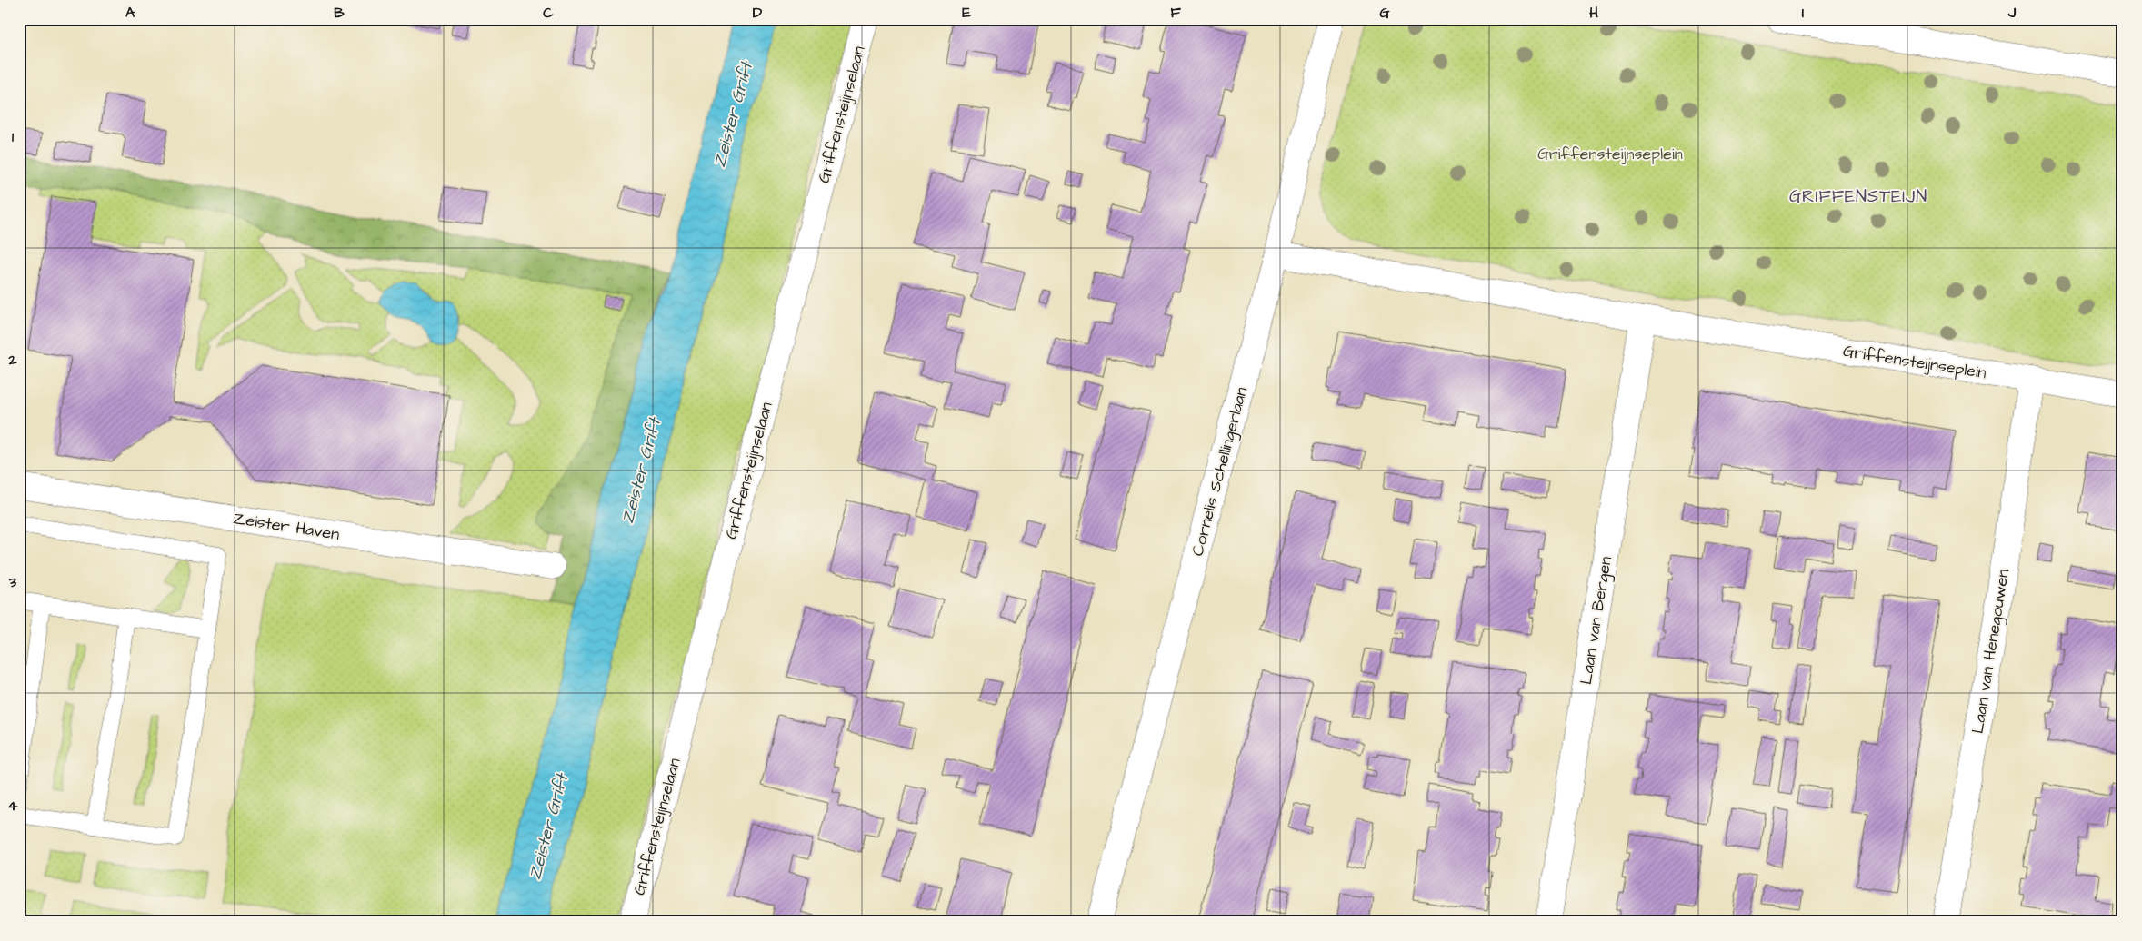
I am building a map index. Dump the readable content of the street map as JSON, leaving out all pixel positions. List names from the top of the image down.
{
  "streets": {
    "street": [
      "Griffensteijnselaan",
      "Griffensteijnseplein",
      "Cornelis Schellingerlaan",
      "Zeister Haven",
      "Laan van Bergen",
      "Laan van Henegouwen"
    ]
  },
  "crossings": [
    ["Griffensteijnseplein", "Cornelis Schellingerlaan"],
    ["Griffensteijnseplein", "Laan van Bergen"],
    ["Griffensteijnseplein", "Laan van Henegouwen"]
  ],
  "districts": ["GRIFFENSTEIJN"],
  "water": ["Zeister Grift"],
  "parks": ["Griffensteijnseplein"],
  "grid": {
    "columns": [
      "A",
      "B",
      "C",
      "D",
      "E",
      "F",
      "G",
      "H",
      "I",
      "J"
    ],
    "rows": [
      "1",
      "2",
      "3",
      "4"
    ]
  }
}
